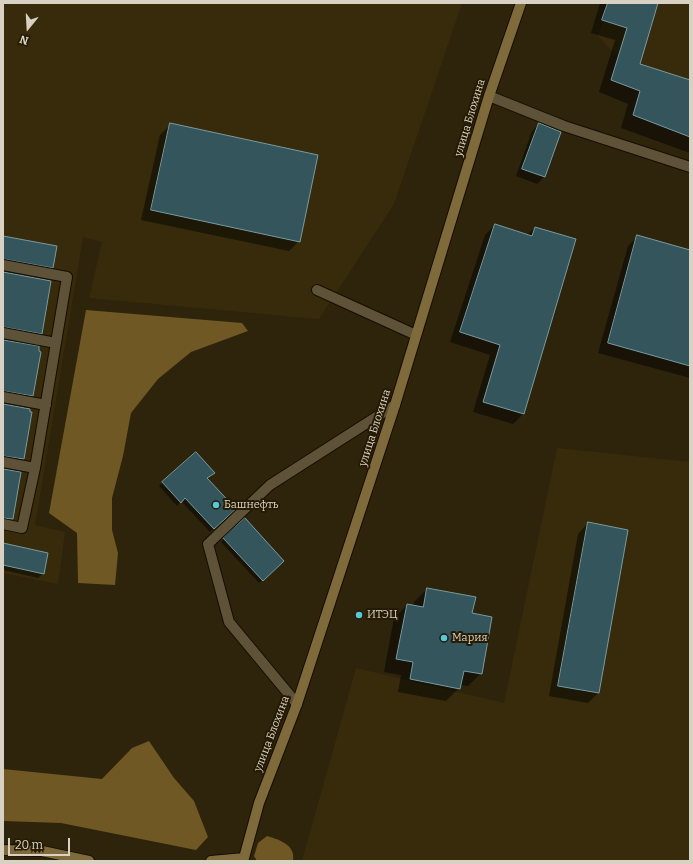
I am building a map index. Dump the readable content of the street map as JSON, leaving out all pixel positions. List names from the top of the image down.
{
  "streets": {
    "street": ["улица Блохина"]
  },
  "places": ["Башнефть", "ИТЭЦ", "Мария"],
  "scale_bar": "20 m",
  "north": "bottom"
}
